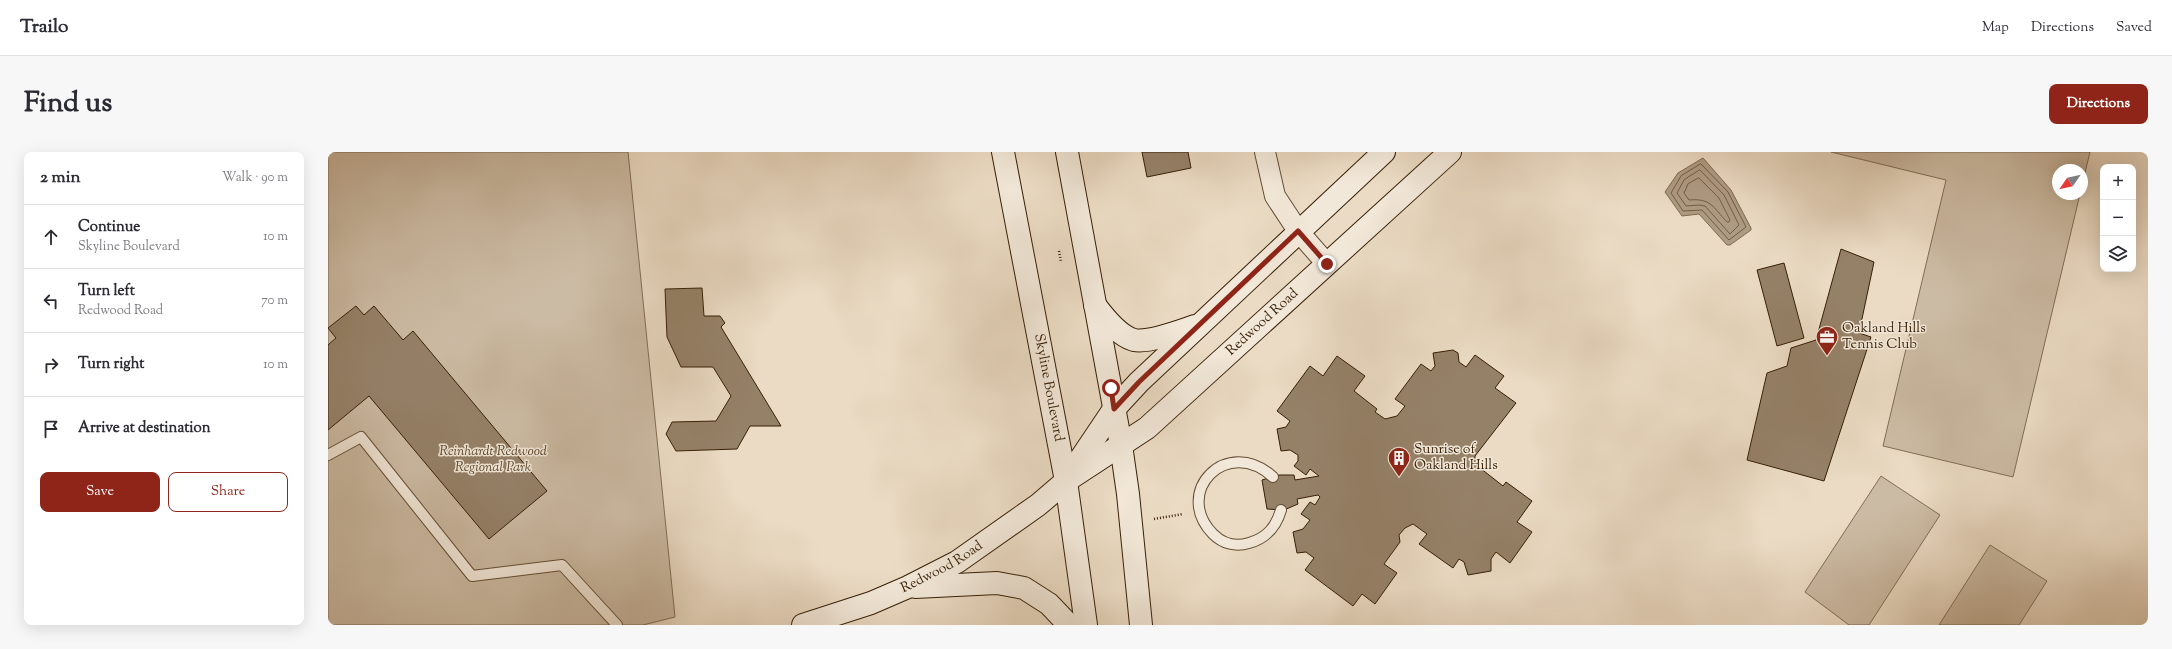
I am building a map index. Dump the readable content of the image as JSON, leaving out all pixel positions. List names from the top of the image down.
{
  "streets": {
    "main road": ["Redwood Road", "Skyline Boulevard"]
  },
  "crossings": [
    ["Redwood Road", "Skyline Boulevard"]
  ],
  "parks": ["Reinhardt Redwood Regional Park"],
  "places": {
    "office": ["Oakland Hills Tennis Club"],
    "building": ["Sunrise of Oakland Hills"]
  },
  "north": "bottom left",
  "page": {
    "header": "Trailo",
    "nav": ["Map", "Directions", "Saved"],
    "title": "Find us",
    "buttons": [
      "Directions",
      ["Save", "Share"]
    ],
    "heading": ["2 min", "Walk · 90 m"],
    "map_buttons": ["+", "−"],
    "list": [
      ["Continue", "Skyline Boulevard", "10 m"],
      ["Turn left", "Redwood Road", "70 m"],
      ["Turn right", "10 m"],
      "Arrive at destination"
    ]
  }
}
